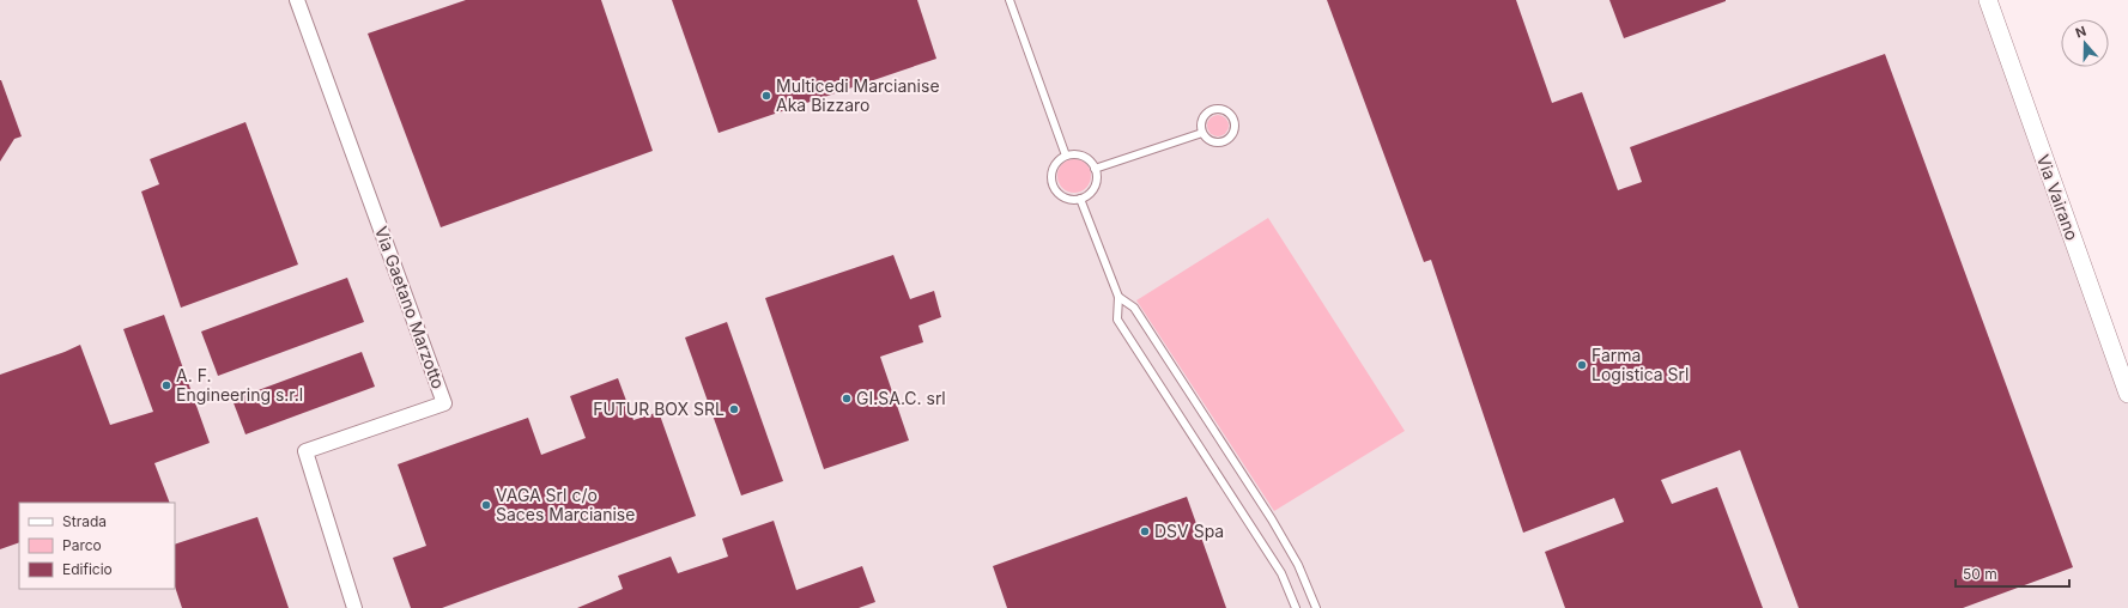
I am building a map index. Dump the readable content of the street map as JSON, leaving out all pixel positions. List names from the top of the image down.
{
  "streets": {
    "street": ["Via Vairano", "Via Gaetano Marzotto"]
  },
  "places": [
    "Multicedi Marcianise Aka Bizzaro",
    "Farma Logistica Srl",
    "A. F. Engineering s.r.l",
    "GI.SA.C. srl",
    "FUTUR BOX SRL",
    "VAGA Srl c/o Saces Marcianise",
    "DSV Spa"
  ],
  "legend": ["Strada", "Parco", "Edificio"],
  "scale_bar": "50 m",
  "north": "top"
}
